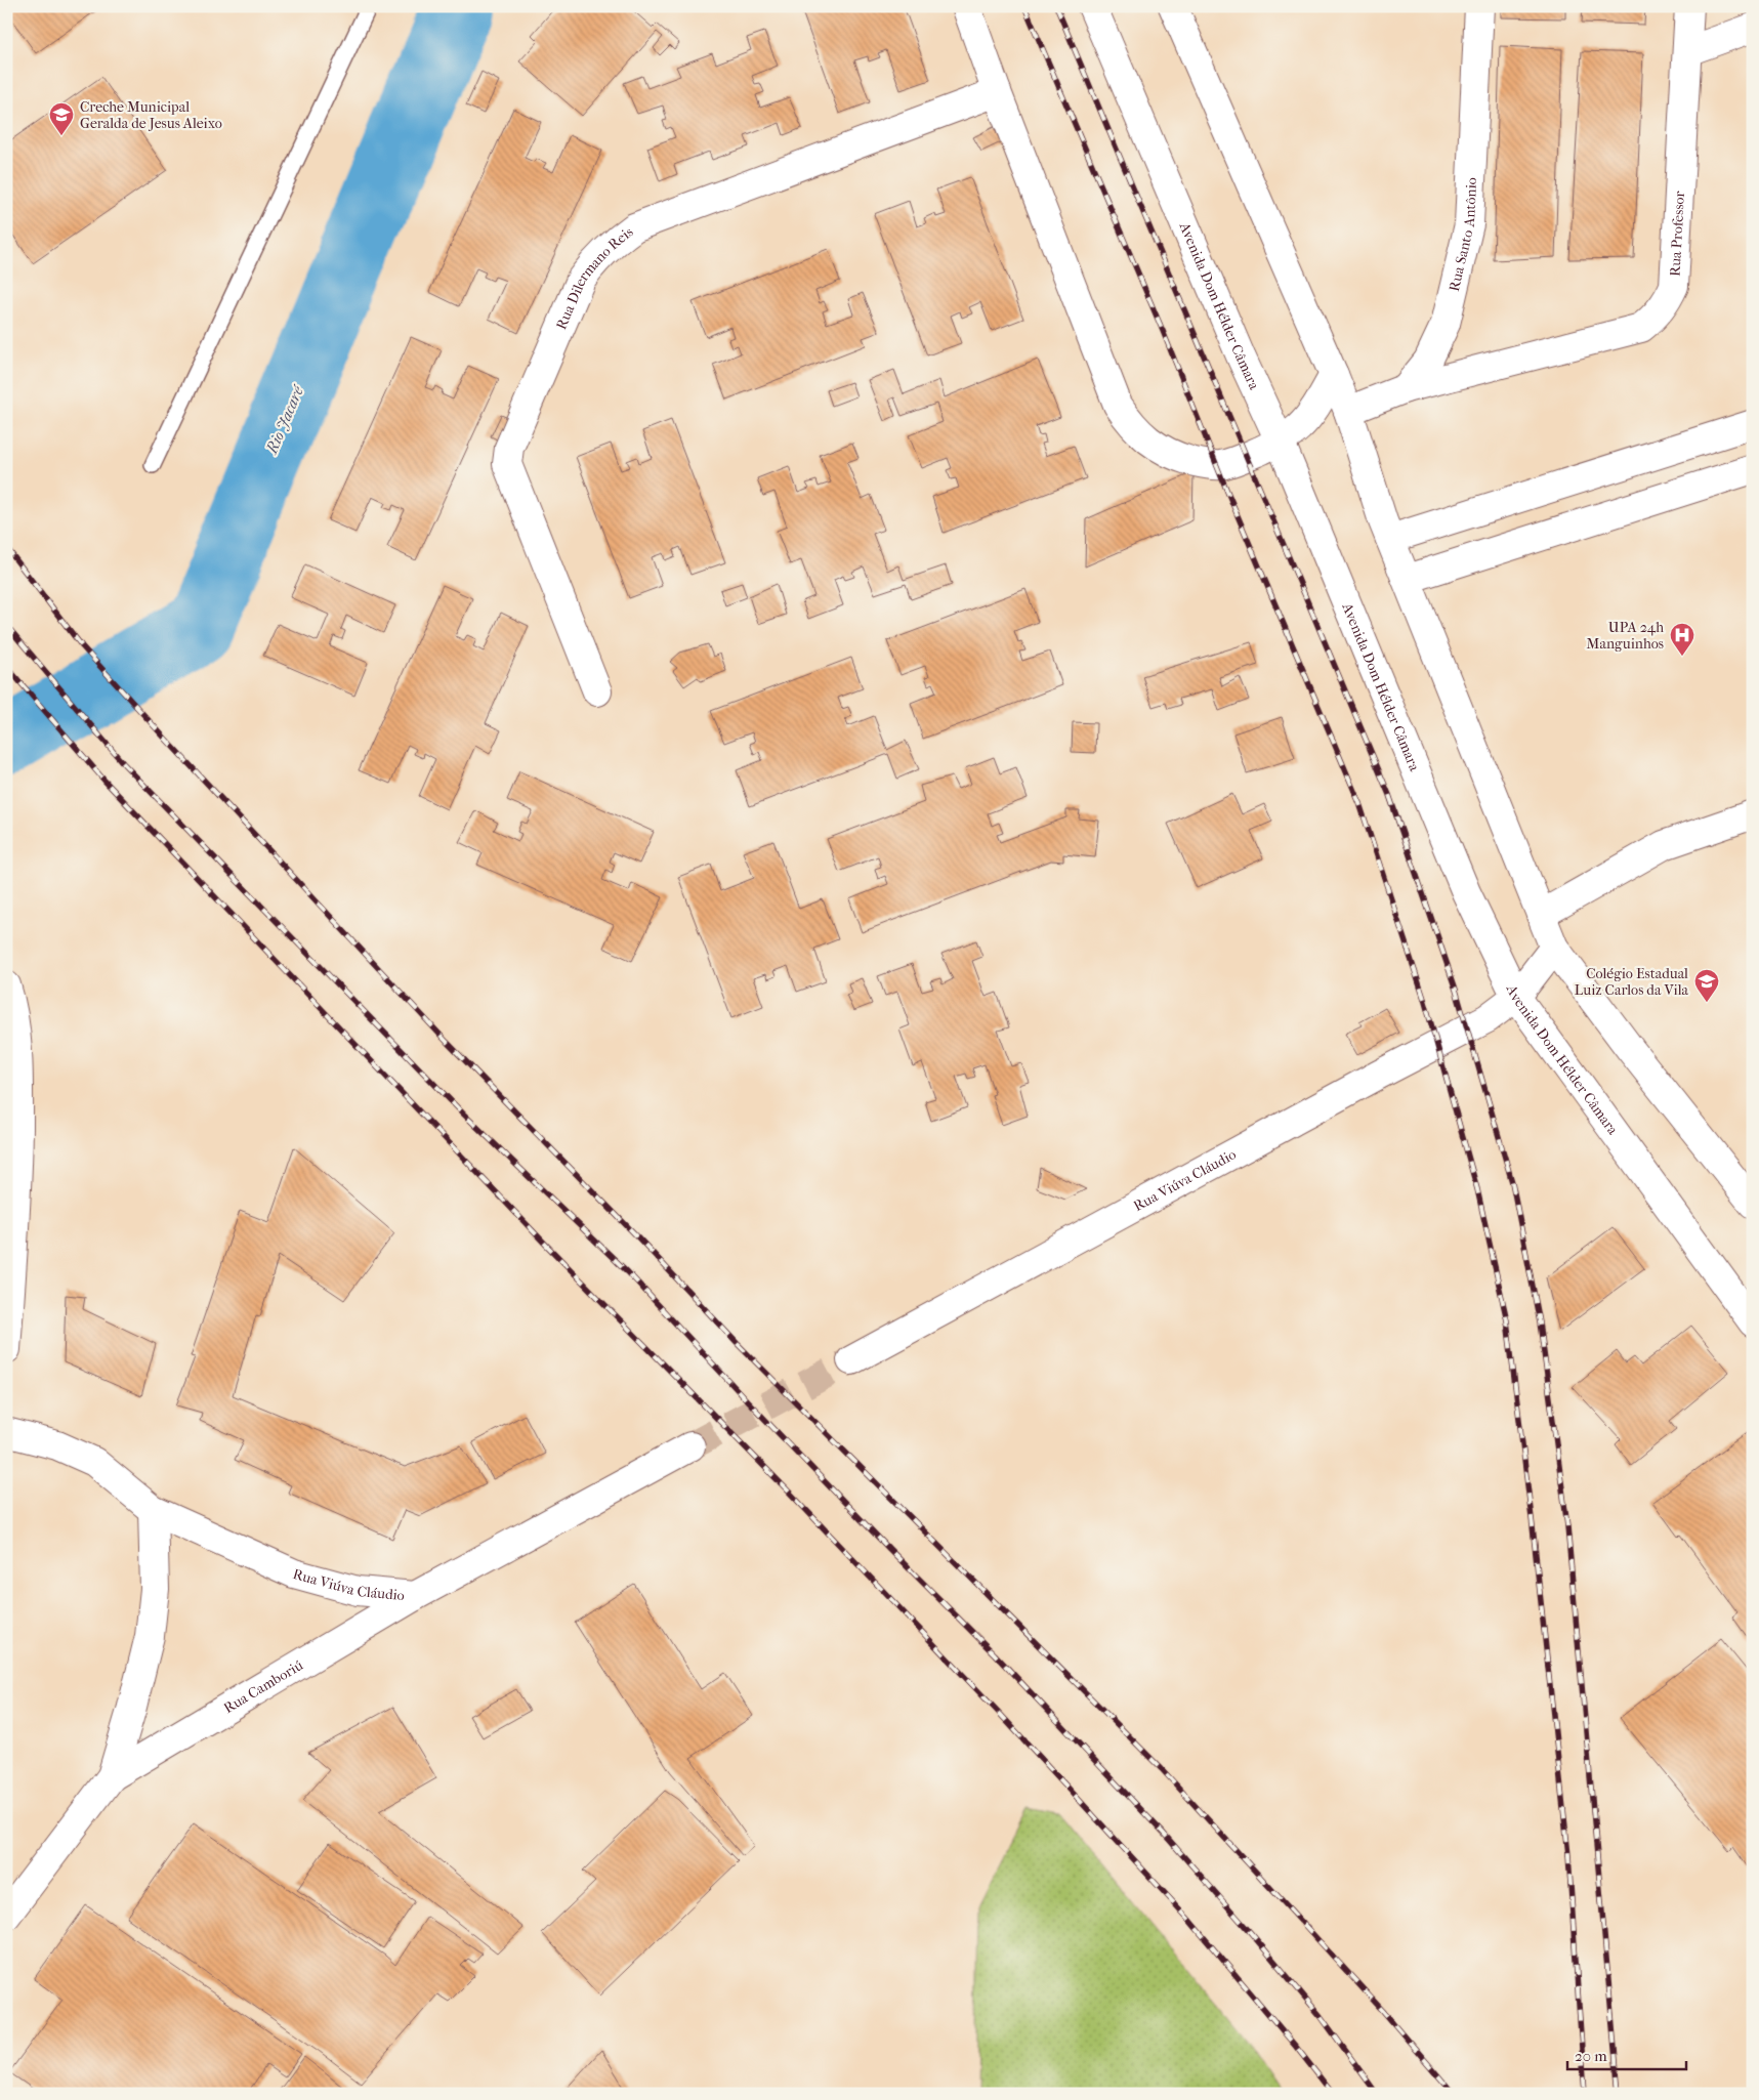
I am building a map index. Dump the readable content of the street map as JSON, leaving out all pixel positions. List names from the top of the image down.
{
  "streets": {
    "street": [
      "Rua Professor",
      "Rua Santo Antônio",
      "Rua Dilermano Reis",
      "Avenida Dom Hélder Câmara",
      "Rua Viúva Cláudio",
      "Rua Camboriú"
    ]
  },
  "crossings": [
    ["Rua Professor", "Rua Santo Antônio"],
    ["Avenida Dom Hélder Câmara", "Rua Viúva Cláudio"],
    ["Rua Viúva Cláudio", "Rua Camboriú"]
  ],
  "water": ["Rio Jacaré"],
  "places": {
    "school or university": ["Creche Municipal Geralda de Jesus Aleixo", "Colégio Estadual Luiz Carlos da Vila"],
    "hospital": ["UPA 24h Manguinhos"]
  },
  "scale_bar": "20 m"
}
